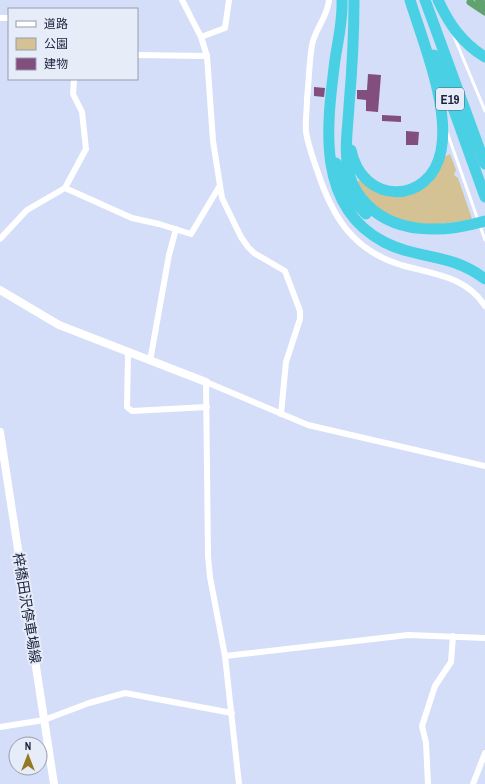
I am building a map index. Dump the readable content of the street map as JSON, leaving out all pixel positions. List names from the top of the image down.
{
  "streets": {
    "highway": ["E19"],
    "main road": ["梓橋田沢停車場線"]
  },
  "legend": ["道路", "公園", "建物"],
  "north": "top"
}
